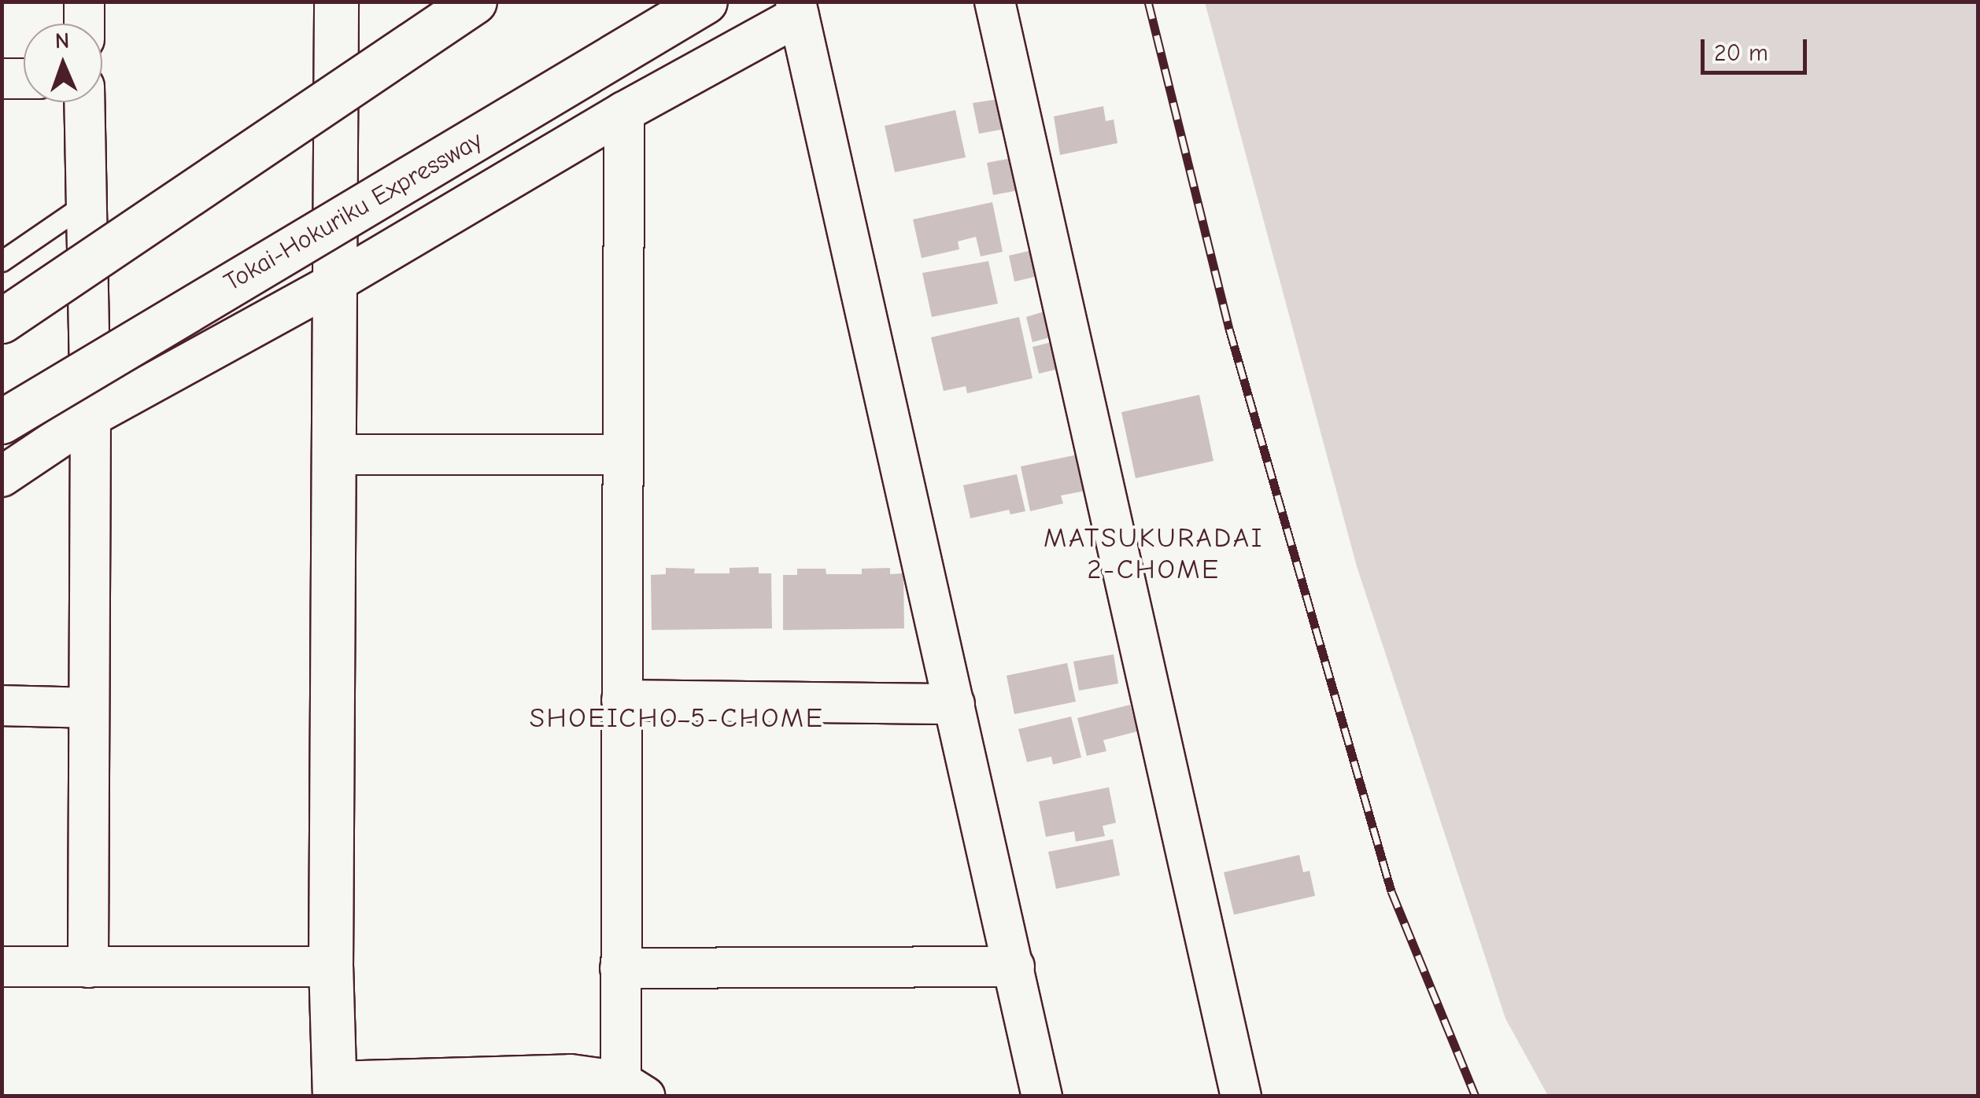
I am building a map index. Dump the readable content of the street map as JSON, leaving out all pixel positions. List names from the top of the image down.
{
  "streets": {
    "main road": ["Tokai-Hokuriku Expressway"]
  },
  "districts": ["MATSUKURADAI 2-CHOME", "SHOEICHO 5-CHOME"],
  "scale_bar": "20 m",
  "north": "top"
}
